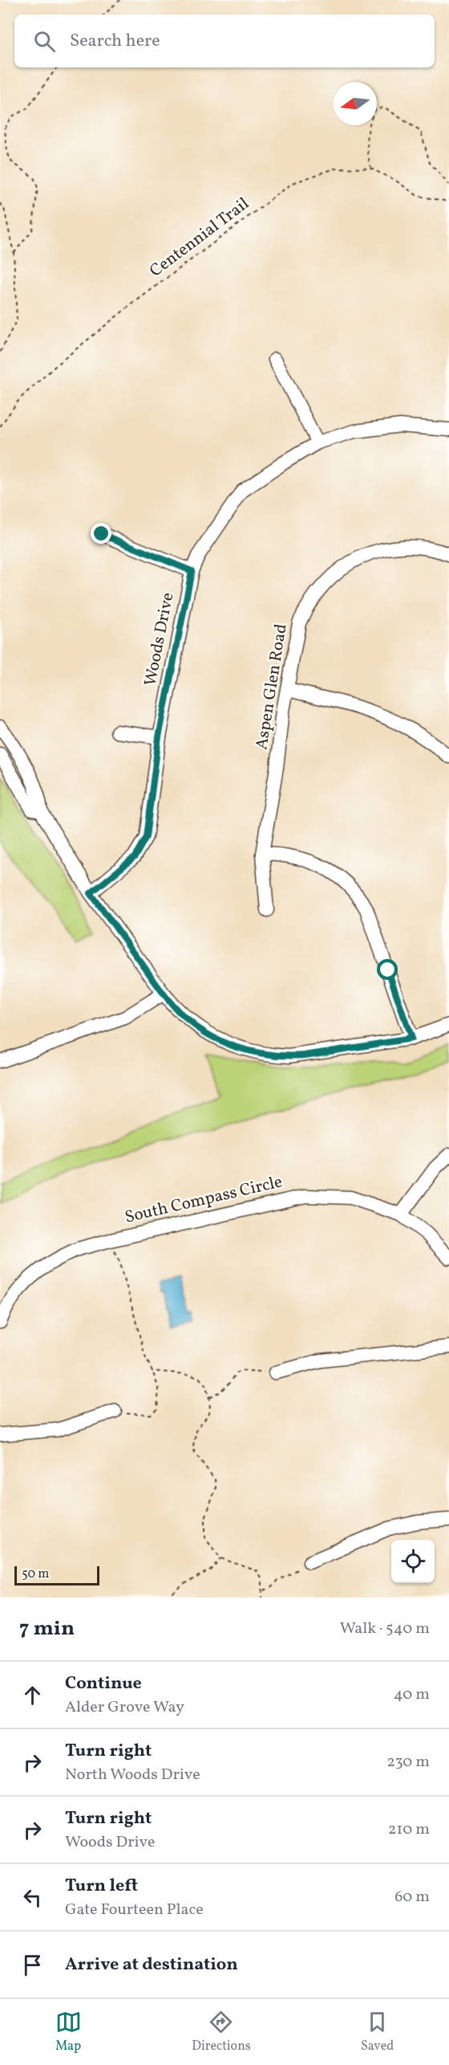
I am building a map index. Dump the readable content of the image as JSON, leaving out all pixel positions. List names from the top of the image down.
{
  "streets": {
    "street": ["Woods Drive", "Aspen Glen Road", "South Compass Circle"],
    "path": ["Centennial Trail"]
  },
  "scale_bar": "50 m",
  "north": "left",
  "page": {
    "search": "Search here",
    "scale": "50 m",
    "heading": ["7 min", "Walk · 540 m"],
    "list": [
      ["Continue", "Alder Grove Way", "40 m"],
      ["Turn right", "North Woods Drive", "230 m"],
      ["Turn right", "Woods Drive", "210 m"],
      ["Turn left", "Gate Fourteen Place", "60 m"],
      "Arrive at destination"
    ],
    "nav": ["Map", "Directions", "Saved"]
  }
}
